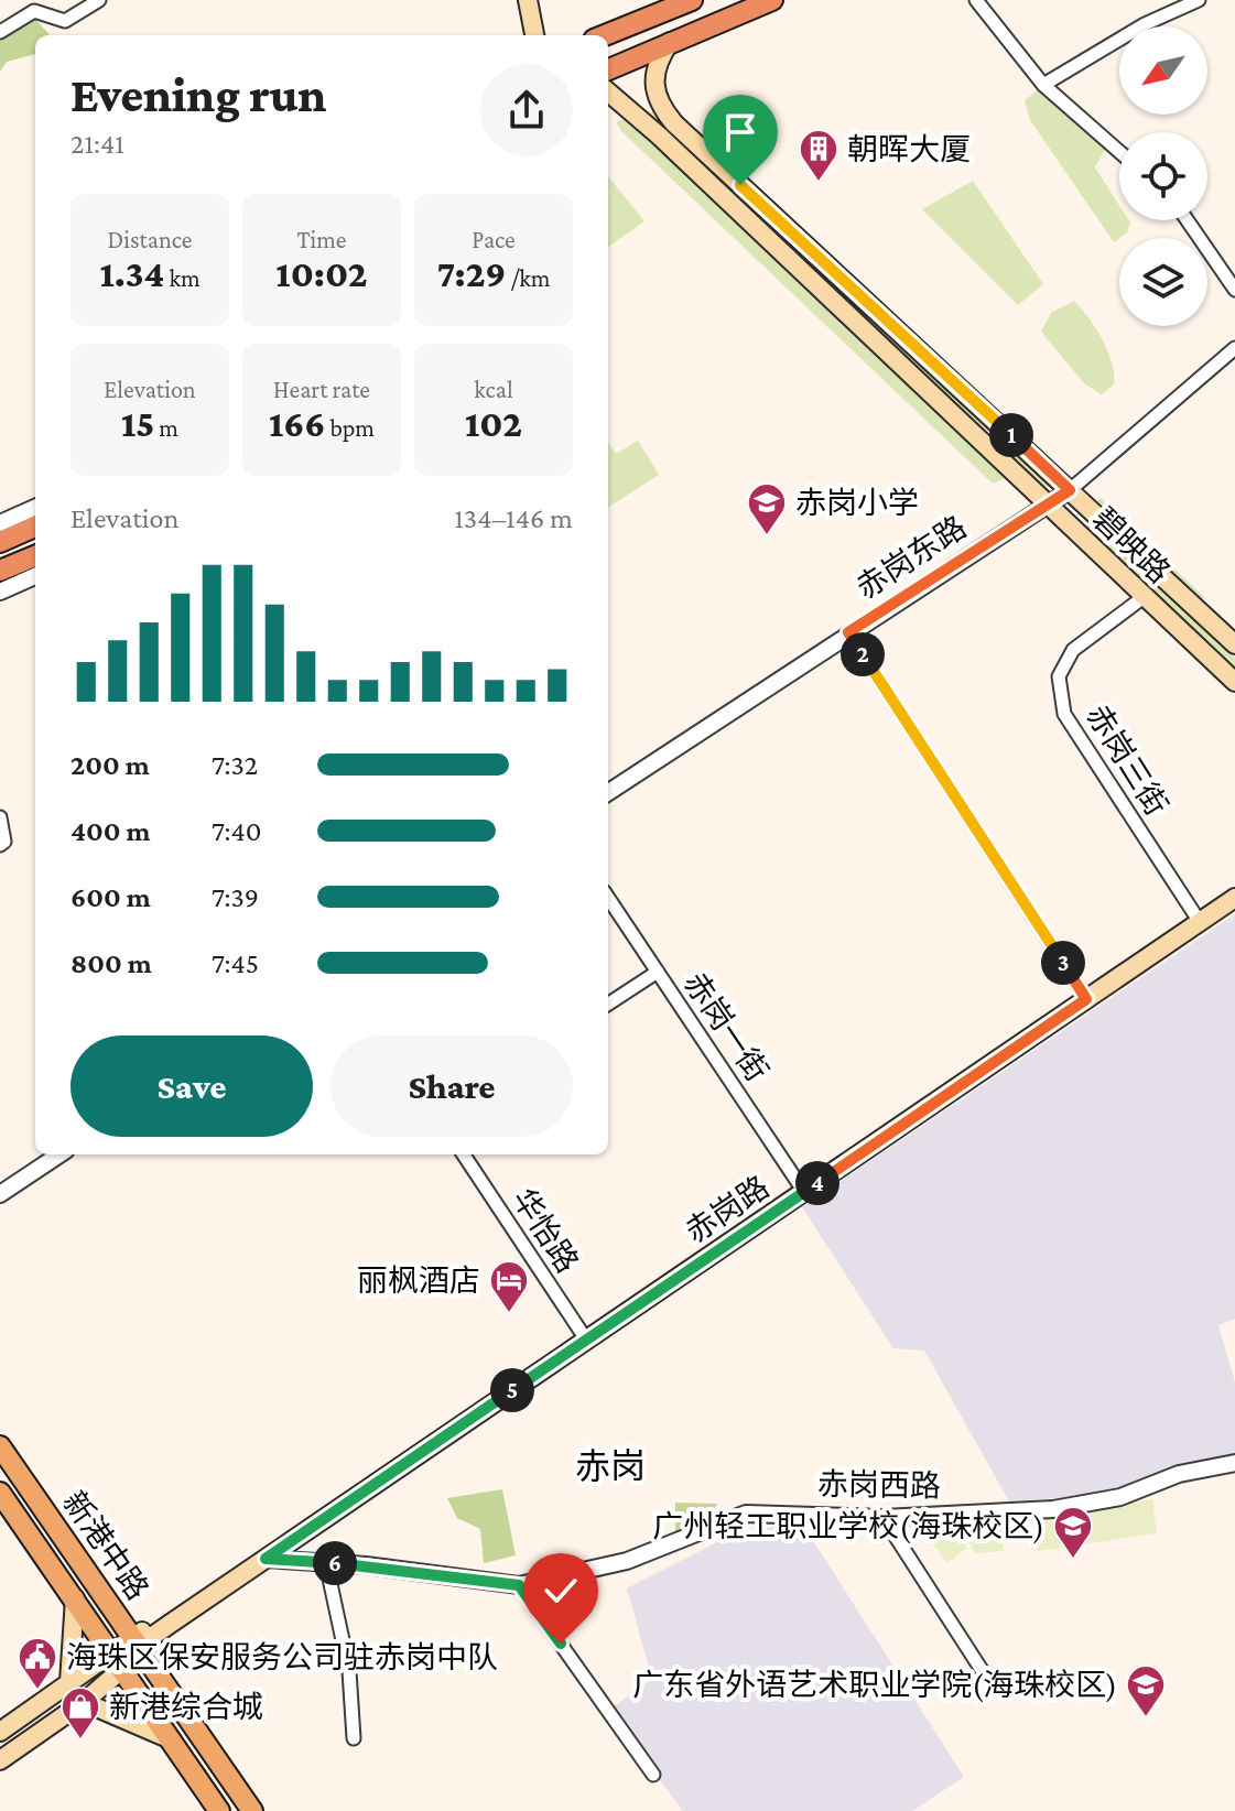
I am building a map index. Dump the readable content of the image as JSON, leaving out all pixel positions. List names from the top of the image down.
{
  "streets": {
    "main road": ["碧映路", "赤岗路", "新港中路"],
    "street": [
      "赤岗东路",
      "赤岗三街",
      "赤岗一街",
      "华怡路",
      "赤岗西路"
    ]
  },
  "crossings": [
    ["碧映路", "赤岗东路"],
    ["碧映路", "赤岗三街"],
    ["赤岗三街", "赤岗路"],
    ["赤岗一街", "赤岗路"],
    ["赤岗路", "华怡路"],
    ["赤岗路", "赤岗西路"],
    ["赤岗路", "新港中路"]
  ],
  "districts": ["赤岗"],
  "places": {
    "building": ["朝晖大厦"],
    "school or university": ["赤岗小学", "广州轻工职业学校(海珠校区)", "广东省外语艺术职业学院(海珠校区)"],
    "hotel": ["丽枫酒店"],
    "public building": ["海珠区保安服务公司驻赤岗中队"],
    "shop": ["新港综合城"]
  },
  "north": "bottom left",
  "page": {
    "heading": ["Evening run", "21:41"],
    "stats": [
      ["Distance", "1.34 km"],
      ["Time", "10:02"],
      ["Pace", "7:29 /km"],
      ["Elevation", "15 m"],
      ["Heart rate", "166 bpm"],
      ["kcal", "102"]
    ],
    "pins": [
      "1",
      "2",
      "3",
      "4",
      "5",
      "6"
    ],
    "chart": ["Elevation", "134–146 m"],
    "list": [
      {
        "name": "200 m",
        "note": "7:32"
      },
      {
        "name": "400 m",
        "note": "7:40"
      },
      {
        "name": "600 m",
        "note": "7:39"
      },
      {
        "name": "800 m",
        "note": "7:45"
      }
    ],
    "buttons": ["Save", "Share"]
  }
}
